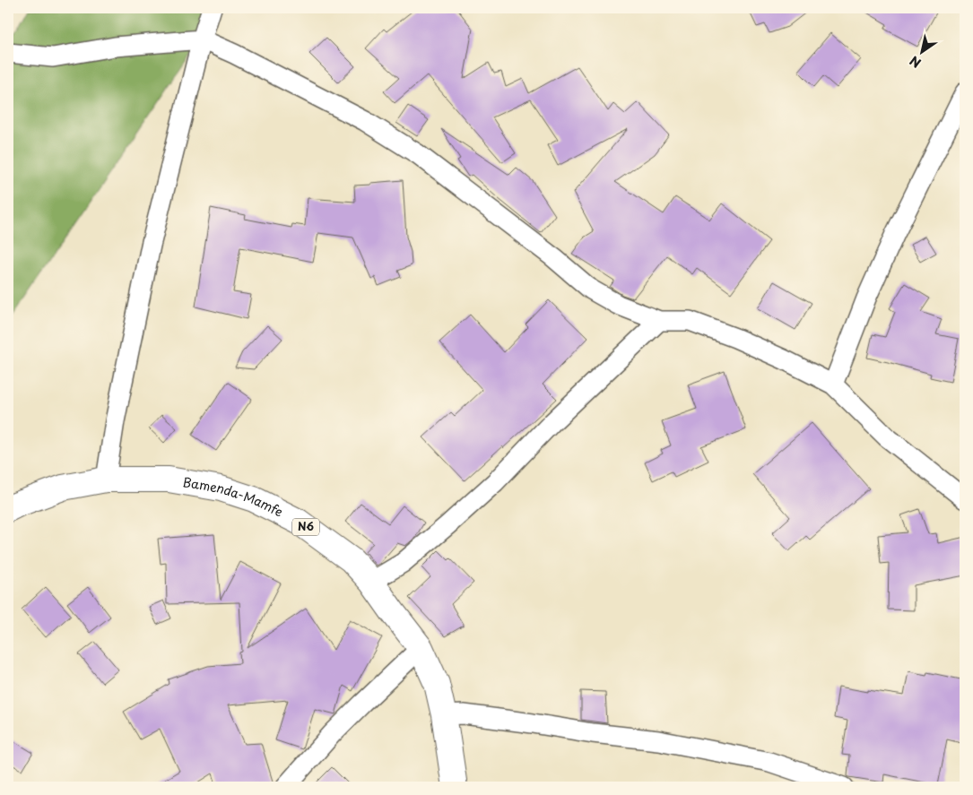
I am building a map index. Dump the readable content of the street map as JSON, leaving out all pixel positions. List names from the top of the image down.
{
  "streets": {
    "highway": ["Bamenda-Mamfe", "N6"]
  },
  "north": "bottom left"
}
